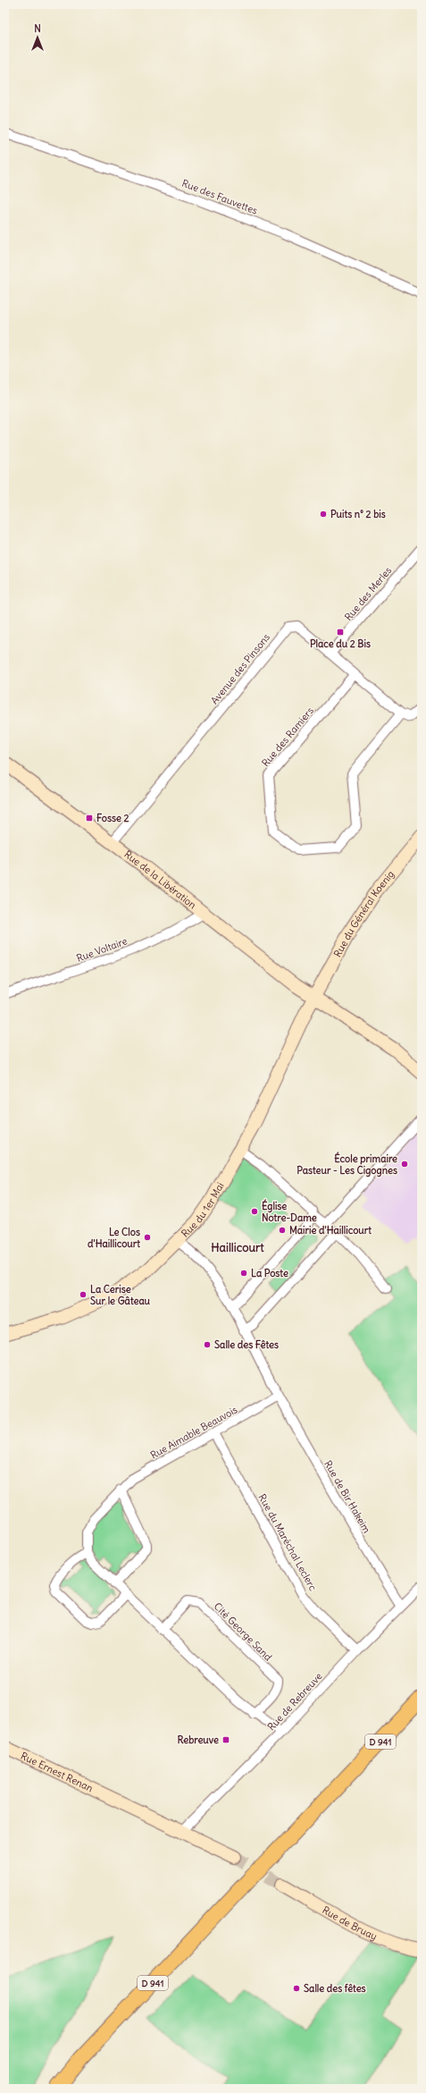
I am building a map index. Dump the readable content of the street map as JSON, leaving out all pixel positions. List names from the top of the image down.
{
  "streets": {
    "main road": ["D 941"],
    "street": [
      "Rue des Fauvettes",
      "Rue des Merles",
      "Avenue des Pinsons",
      "Rue des Ramiers",
      "Rue de la Libération",
      "Rue du Général Koenig",
      "Rue Voltaire",
      "Rue du 1er Mai",
      "Rue Aimable Beauvois",
      "Rue de Bir Hakeim",
      "Rue du Maréchal Leclerc",
      "Cité George Sand",
      "Rue de Rebreuve",
      "Rue Ernest Renan",
      "Rue de Bruay"
    ]
  },
  "crossings": [
    ["Rue des Merles", "Avenue des Pinsons"],
    ["Avenue des Pinsons", "Rue des Ramiers"],
    ["Avenue des Pinsons", "Rue de la Libération"],
    ["Rue de la Libération", "Rue du Général Koenig"],
    ["Rue de la Libération", "Rue Voltaire"],
    ["Rue de la Libération", "Rue du 1er Mai"],
    ["Rue du Général Koenig", "Rue du 1er Mai"],
    ["Rue du 1er Mai", "Rue de Bir Hakeim"],
    ["Rue Aimable Beauvois", "Rue de Bir Hakeim"],
    ["Rue Aimable Beauvois", "Rue du Maréchal Leclerc"],
    ["Rue de Bir Hakeim", "Rue de Rebreuve"],
    ["Rue du Maréchal Leclerc", "Rue de Rebreuve"],
    ["Rue de Rebreuve", "Rue Ernest Renan"]
  ],
  "districts": ["Haillicourt"],
  "places": {
    "other": [
      "Puits n° 2 bis",
      "École primaire Pasteur - Les Cigognes",
      "Église Notre-Dame",
      "Mairie d'Haillicourt",
      "Le Clos d'Haillicourt",
      "La Poste",
      "La Cerise Sur le Gâteau",
      "Salle des Fêtes",
      "Salle des fêtes"
    ],
    "transit": ["Place du 2 Bis", "Fosse 2", "Rebreuve"]
  },
  "north": "top"
}
